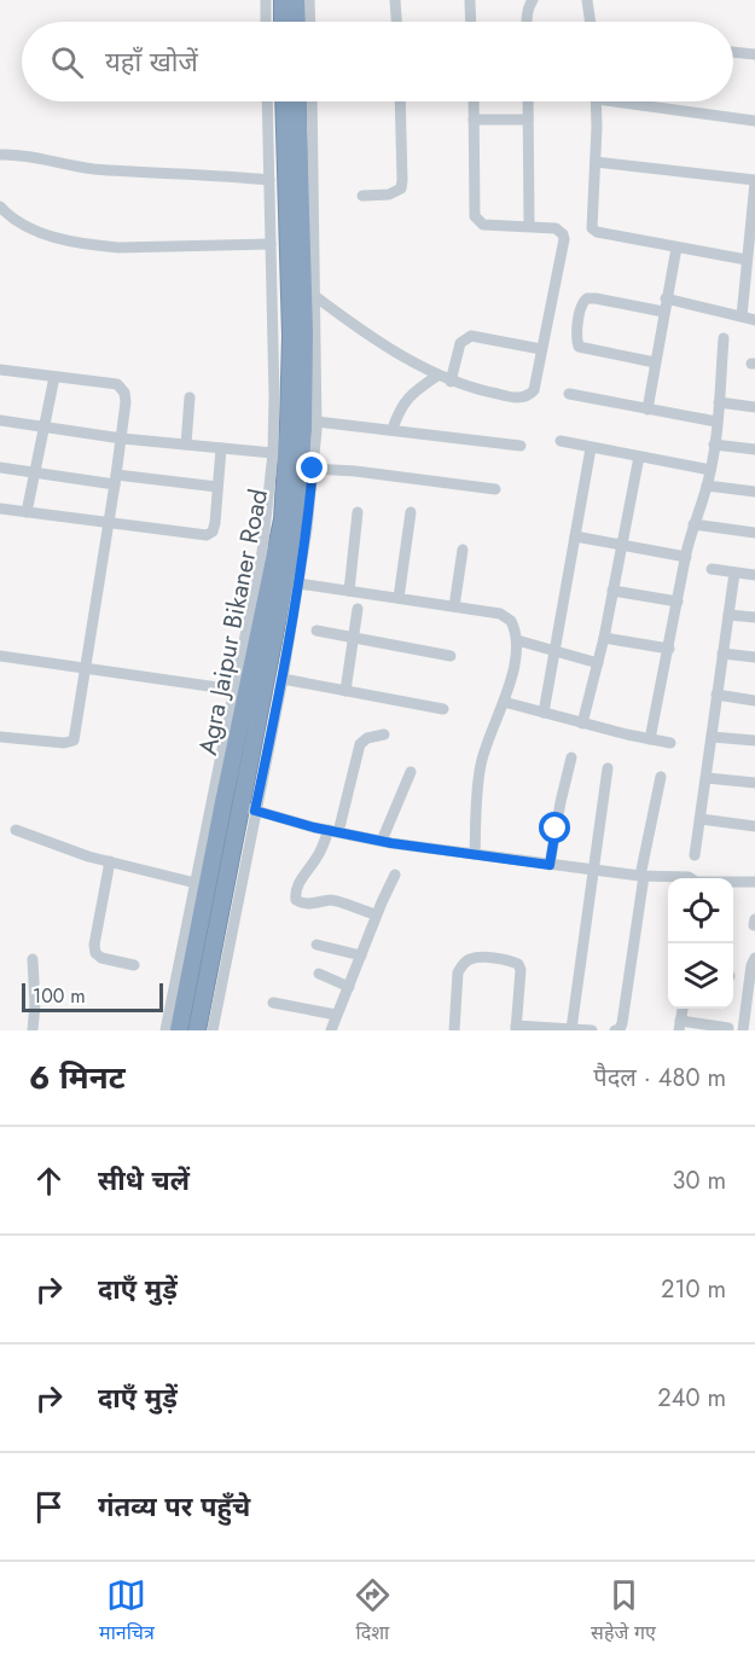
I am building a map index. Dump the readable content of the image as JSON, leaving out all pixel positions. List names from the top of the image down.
{
  "streets": {
    "highway": ["Agra Jaipur Bikaner Road"]
  },
  "scale_bar": "100 m",
  "page": {
    "search": "यहाँ खोजें",
    "scale": "100 m",
    "heading": ["6 मिनट", "पैदल · 480 m"],
    "list": [
      ["सीधे चलें", "30 m"],
      ["दाएँ मुड़ें", "210 m"],
      ["दाएँ मुड़ें", "240 m"],
      "गंतव्य पर पहुँचे"
    ],
    "nav": ["मानचित्र", "दिशा", "सहेजे गए"]
  }
}
